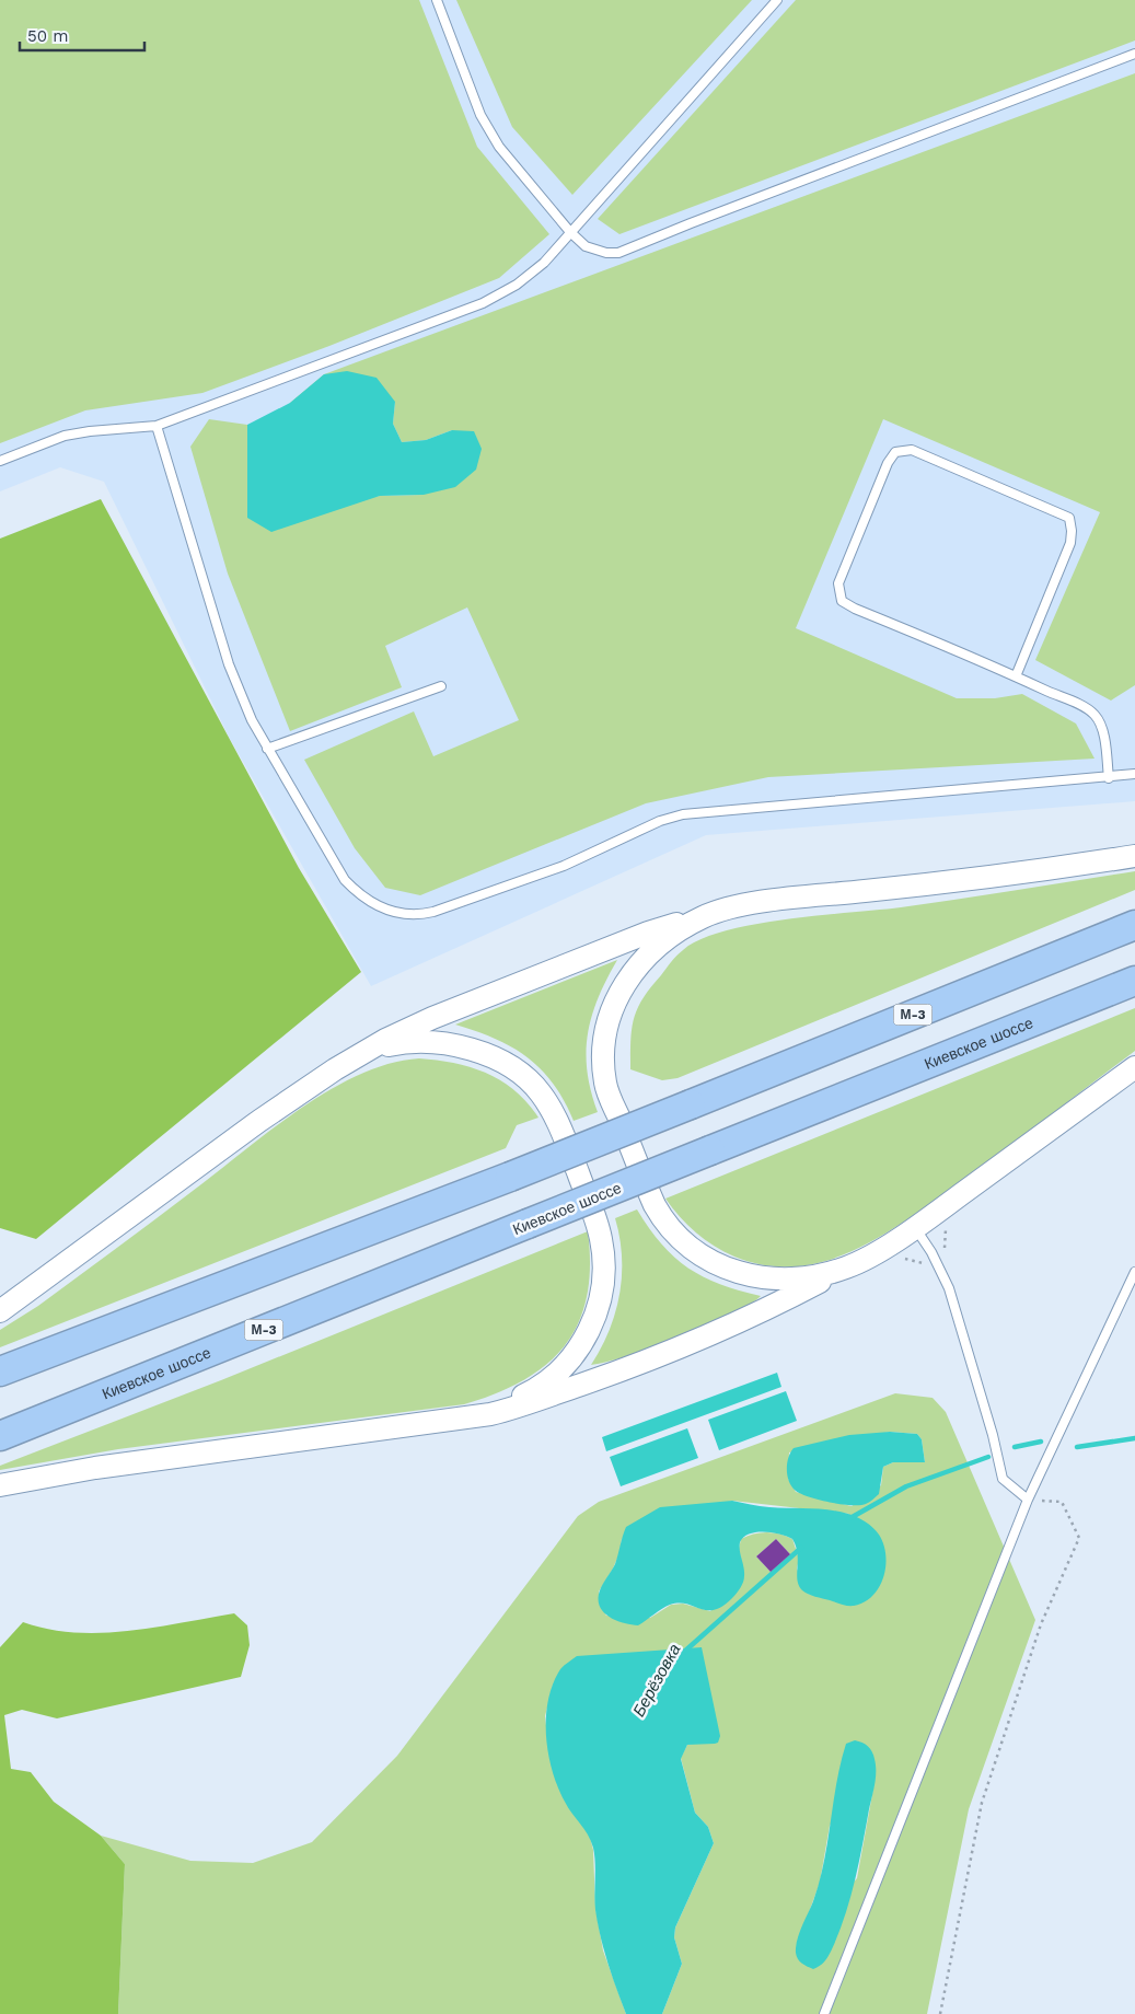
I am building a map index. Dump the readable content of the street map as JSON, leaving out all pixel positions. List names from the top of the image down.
{
  "streets": {
    "highway": ["М-3", "Киевское шоссе"]
  },
  "water": ["Берёзовка"],
  "scale_bar": "50 m"
}
